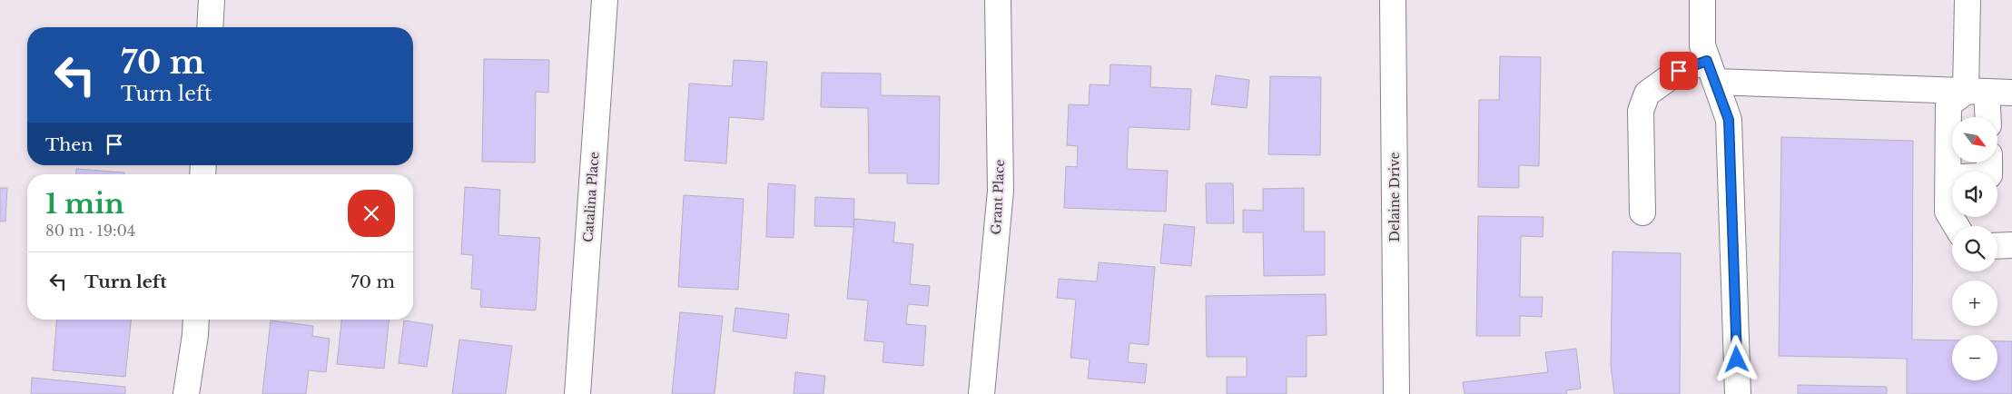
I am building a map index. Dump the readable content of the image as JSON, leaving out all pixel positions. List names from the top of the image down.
{
  "streets": {
    "street": ["Catalina Place", "Grant Place", "Delaine Drive"]
  },
  "north": "bottom right",
  "page": {
    "turn": ["70 m", "Turn left"],
    "map_buttons": ["+", "−"],
    "then": "Then",
    "heading": ["1 min", "80 m · 19:04"],
    "list": [
      {
        "name": "Turn left",
        "value": "70 m"
      }
    ]
  }
}
